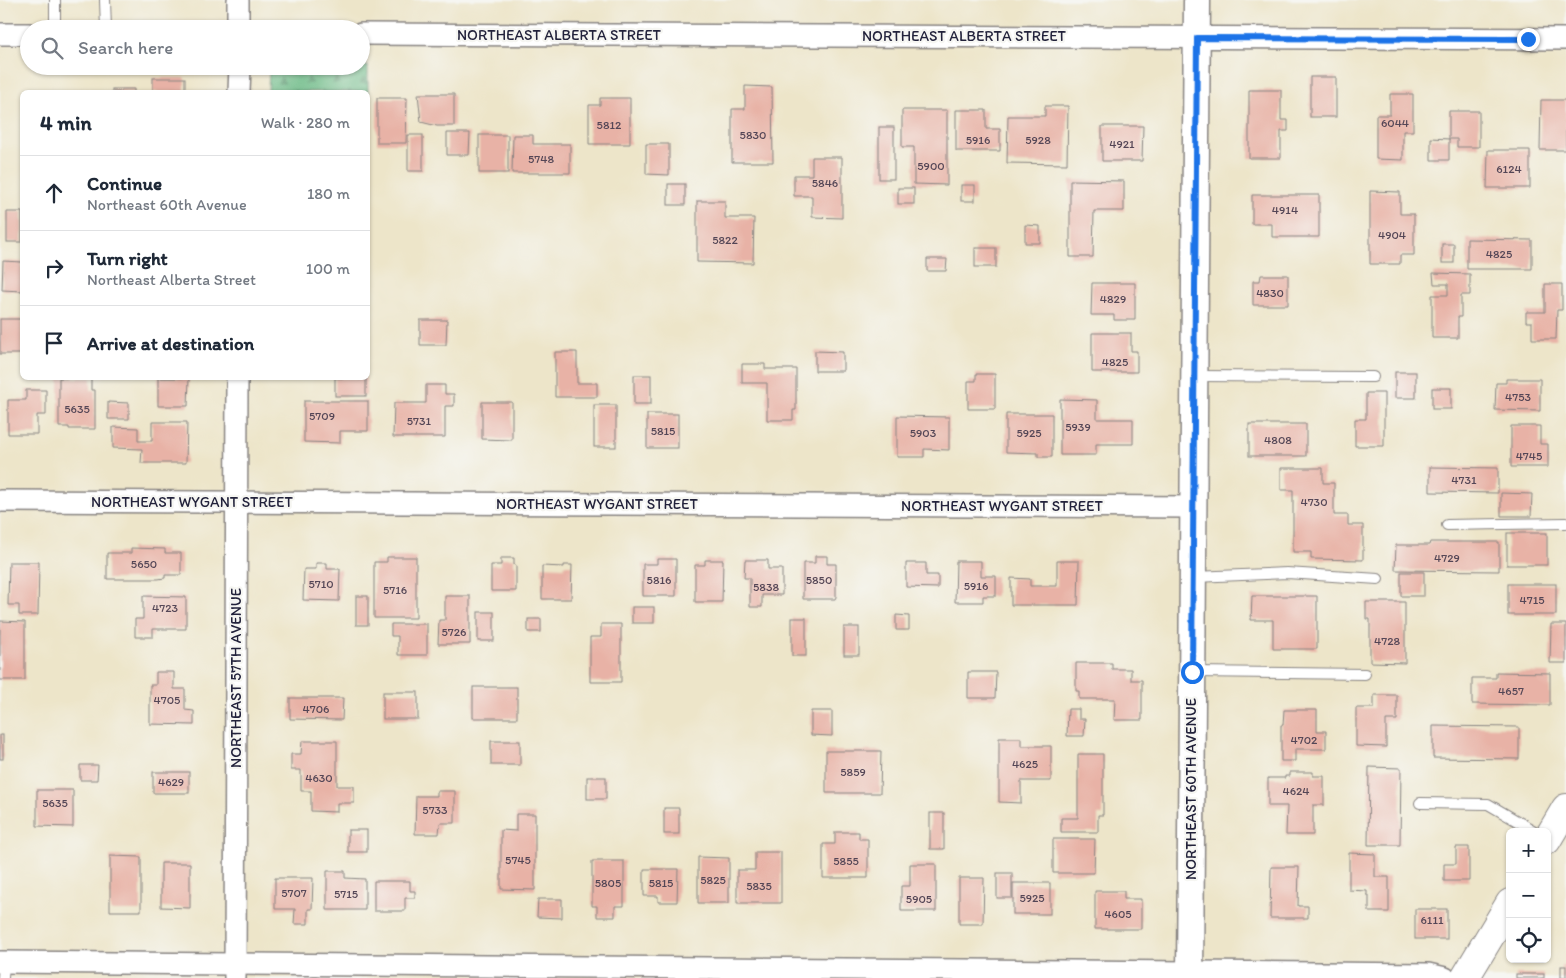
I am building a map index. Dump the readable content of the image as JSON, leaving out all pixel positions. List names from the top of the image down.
{
  "streets": {
    "street": [
      "NORTHEAST ALBERTA STREET",
      "NORTHEAST WYGANT STREET",
      "NORTHEAST 57TH AVENUE",
      "NORTHEAST 60TH AVENUE"
    ]
  },
  "crossings": [
    ["NORTHEAST ALBERTA STREET", "NORTHEAST 60TH AVENUE"],
    ["NORTHEAST WYGANT STREET", "NORTHEAST 57TH AVENUE"],
    ["NORTHEAST WYGANT STREET", "NORTHEAST 60TH AVENUE"]
  ],
  "house_numbers": [
    "6044",
    "5812",
    "5830",
    "5916",
    "5928",
    "4921",
    "5748",
    "5900",
    "6124",
    "5846",
    "4914",
    "4904",
    "5822",
    "4825",
    "4830",
    "4829",
    "4825",
    "4753",
    "5635",
    "5709",
    "5731",
    "5939",
    "5815",
    "5903",
    "5925",
    "4808",
    "4745",
    "4731",
    "4730",
    "4729",
    "5650",
    "5816",
    "5850",
    "5710",
    "5916",
    "5838",
    "5716",
    "4715",
    "4723",
    "5726",
    "4728",
    "4657",
    "4705",
    "4706",
    "4702",
    "4625",
    "5859",
    "4630",
    "4629",
    "4624",
    "5635",
    "5733",
    "5745",
    "5855",
    "5825",
    "5805",
    "5815",
    "5835",
    "5707",
    "5715",
    "5925",
    "5905",
    "4605",
    "6111"
  ],
  "page": {
    "search": "Search here",
    "heading": ["4 min", "Walk · 280 m"],
    "list": [
      ["Continue", "Northeast 60th Avenue", "180 m"],
      ["Turn right", "Northeast Alberta Street", "100 m"],
      "Arrive at destination"
    ],
    "map_buttons": ["+", "−"]
  }
}
